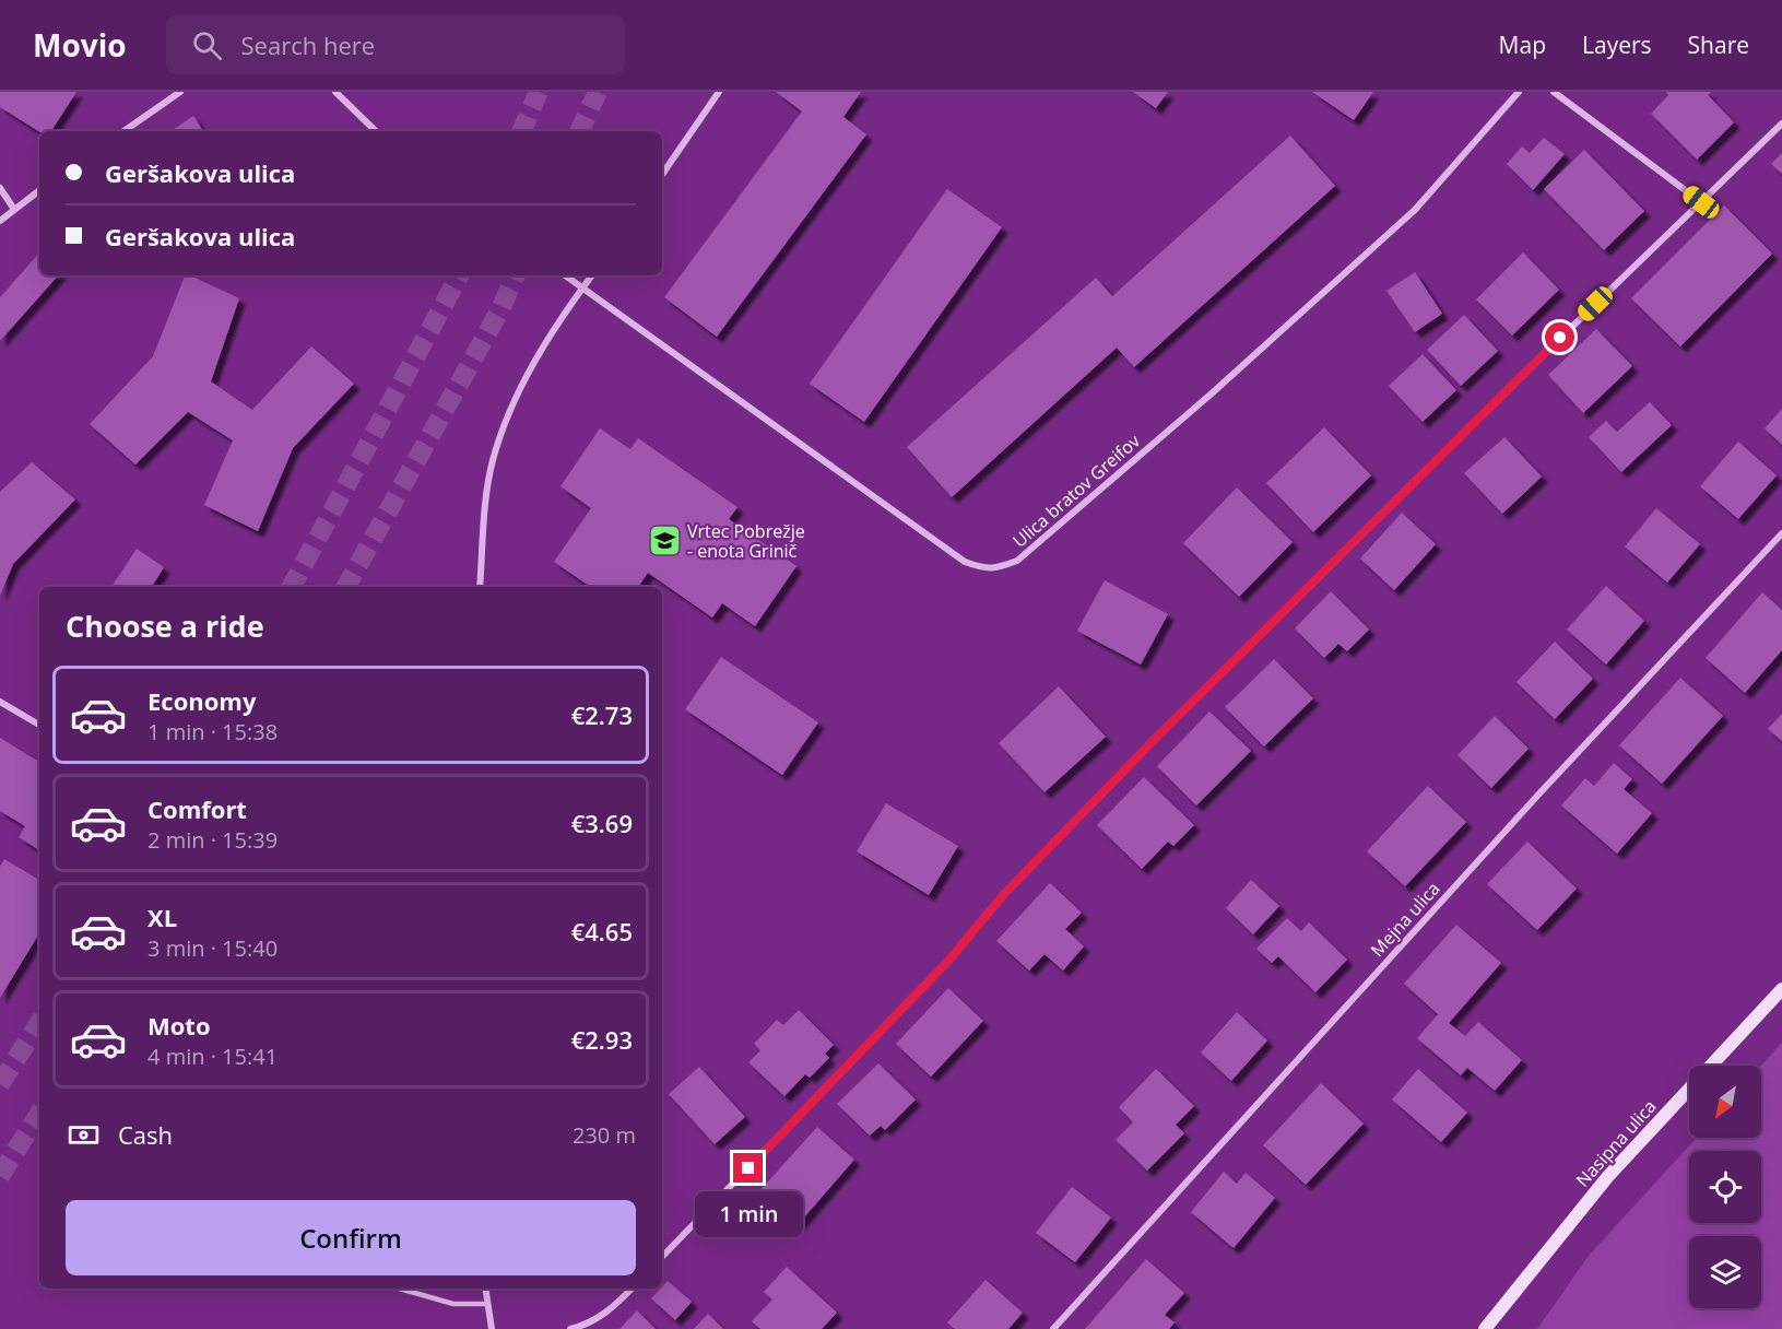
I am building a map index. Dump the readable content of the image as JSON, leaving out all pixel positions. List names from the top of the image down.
{
  "streets": {
    "street": ["Ulica bratov Greifov", "Mejna ulica", "Nasipna ulica"]
  },
  "places": {
    "school or university": ["Vrtec Pobrežje - enota Grinič"]
  },
  "north": "bottom left",
  "page": {
    "header": "Movio",
    "search": "Search here",
    "nav": ["Map", "Layers", "Share"],
    "banner": ["Geršakova ulica", "Geršakova ulica"],
    "heading": "Choose a ride",
    "list": [
      {
        "name": "Economy",
        "note": "1 min · 15:38",
        "value": "€2.73"
      },
      {
        "name": "Comfort",
        "note": "2 min · 15:39",
        "value": "€3.69"
      },
      {
        "name": "XL",
        "note": "3 min · 15:40",
        "value": "€4.65"
      },
      {
        "name": "Moto",
        "note": "4 min · 15:41",
        "value": "€2.93"
      }
    ],
    "pay": ["Cash", "230 m"],
    "buttons": "Confirm",
    "bubble": "1 min"
  }
}
